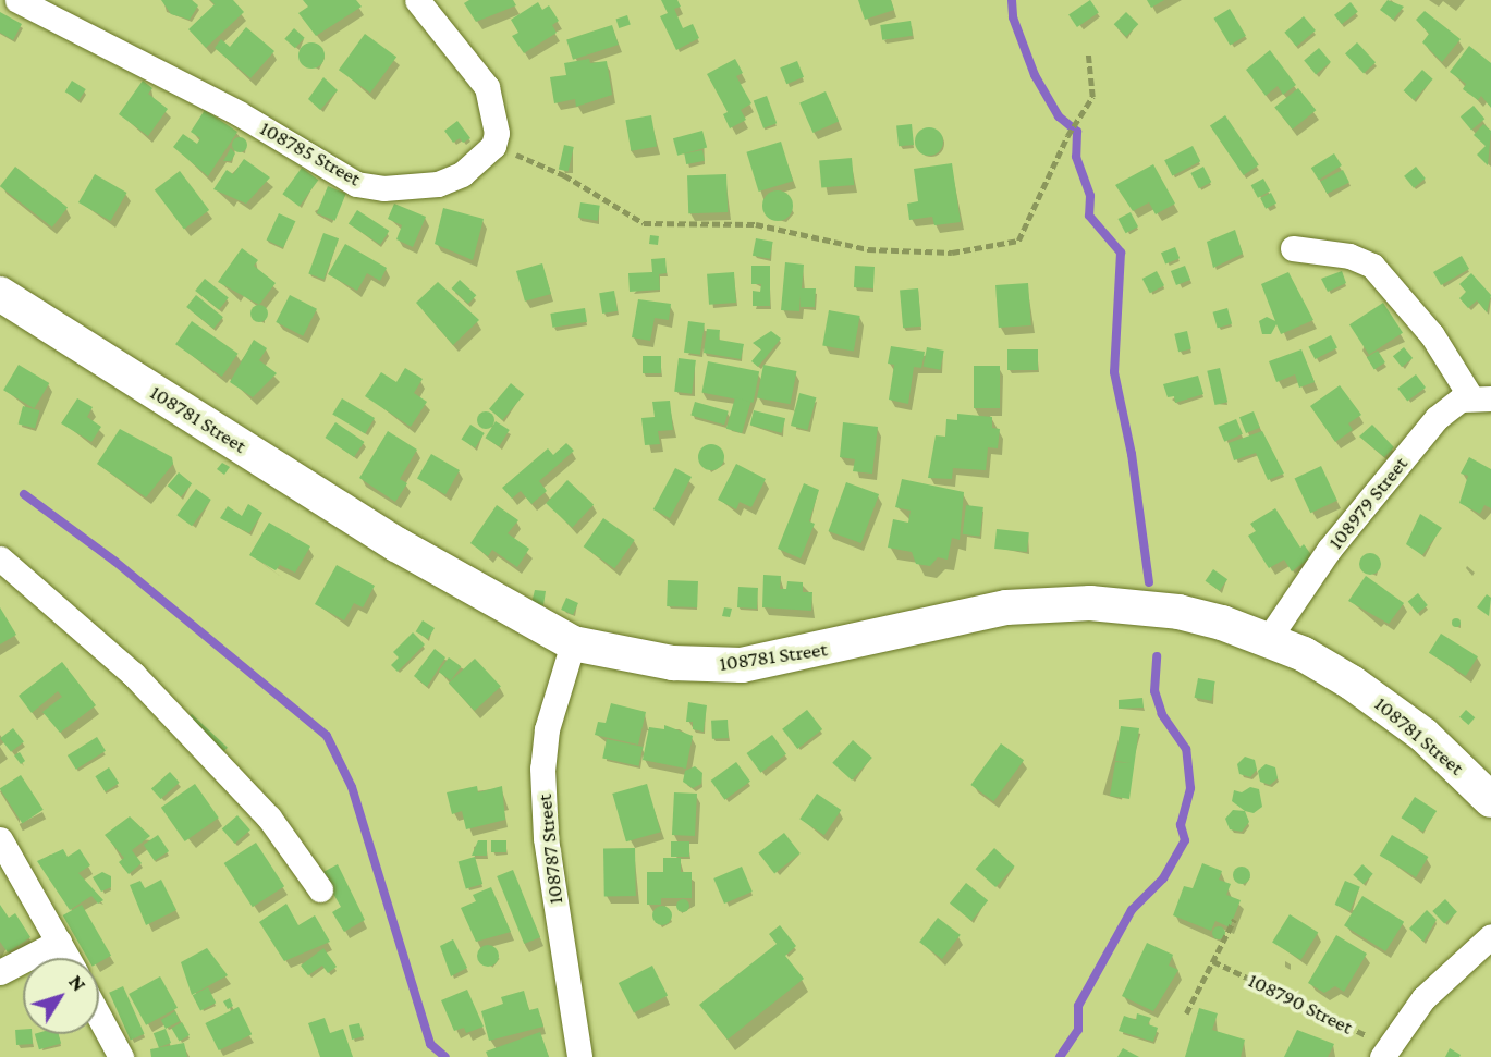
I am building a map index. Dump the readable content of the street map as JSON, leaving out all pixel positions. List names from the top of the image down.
{
  "streets": {
    "street": [
      "108785 Street",
      "108781 Street",
      "108979 Street",
      "108787 Street"
    ],
    "path": ["108790 Street"]
  },
  "crossings": [
    ["108781 Street", "108979 Street"],
    ["108781 Street", "108787 Street"]
  ],
  "north": "top right"
}
